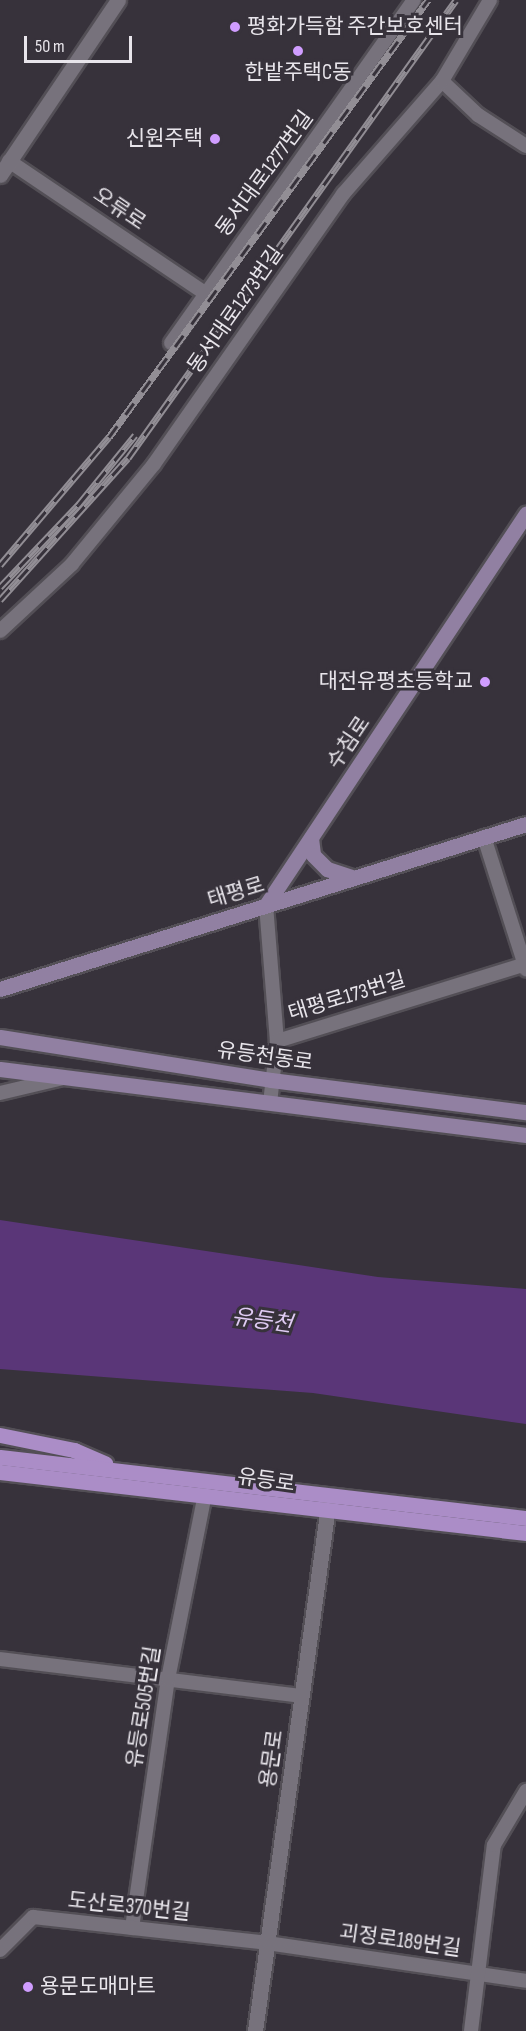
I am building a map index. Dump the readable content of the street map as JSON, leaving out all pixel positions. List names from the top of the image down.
{
  "streets": {
    "main road": [
      "수침로",
      "태평로",
      "유등천동로",
      "유등로"
    ],
    "street": [
      "동서대로1277번길",
      "오류로",
      "동서대로1273번길",
      "태평로173번길",
      "유등로505번길",
      "용문로",
      "도산로370번길",
      "괴정로189번길"
    ]
  },
  "crossings": [
    ["동서대로1277번길", "오류로"],
    ["수침로", "태평로"],
    ["수침로", "태평로173번길"],
    ["태평로", "태평로173번길"],
    ["유등로", "유등로505번길"],
    ["유등로", "용문로"],
    ["유등로505번길", "도산로370번길"],
    ["용문로", "도산로370번길"],
    ["용문로", "괴정로189번길"],
    ["도산로370번길", "괴정로189번길"]
  ],
  "water": ["유등천"],
  "places": [
    "평화가득함 주간보호센터",
    "한밭주택C동",
    "신원주택",
    "대전유평초등학교",
    "용문도매마트"
  ],
  "scale_bar": "50 m"
}
